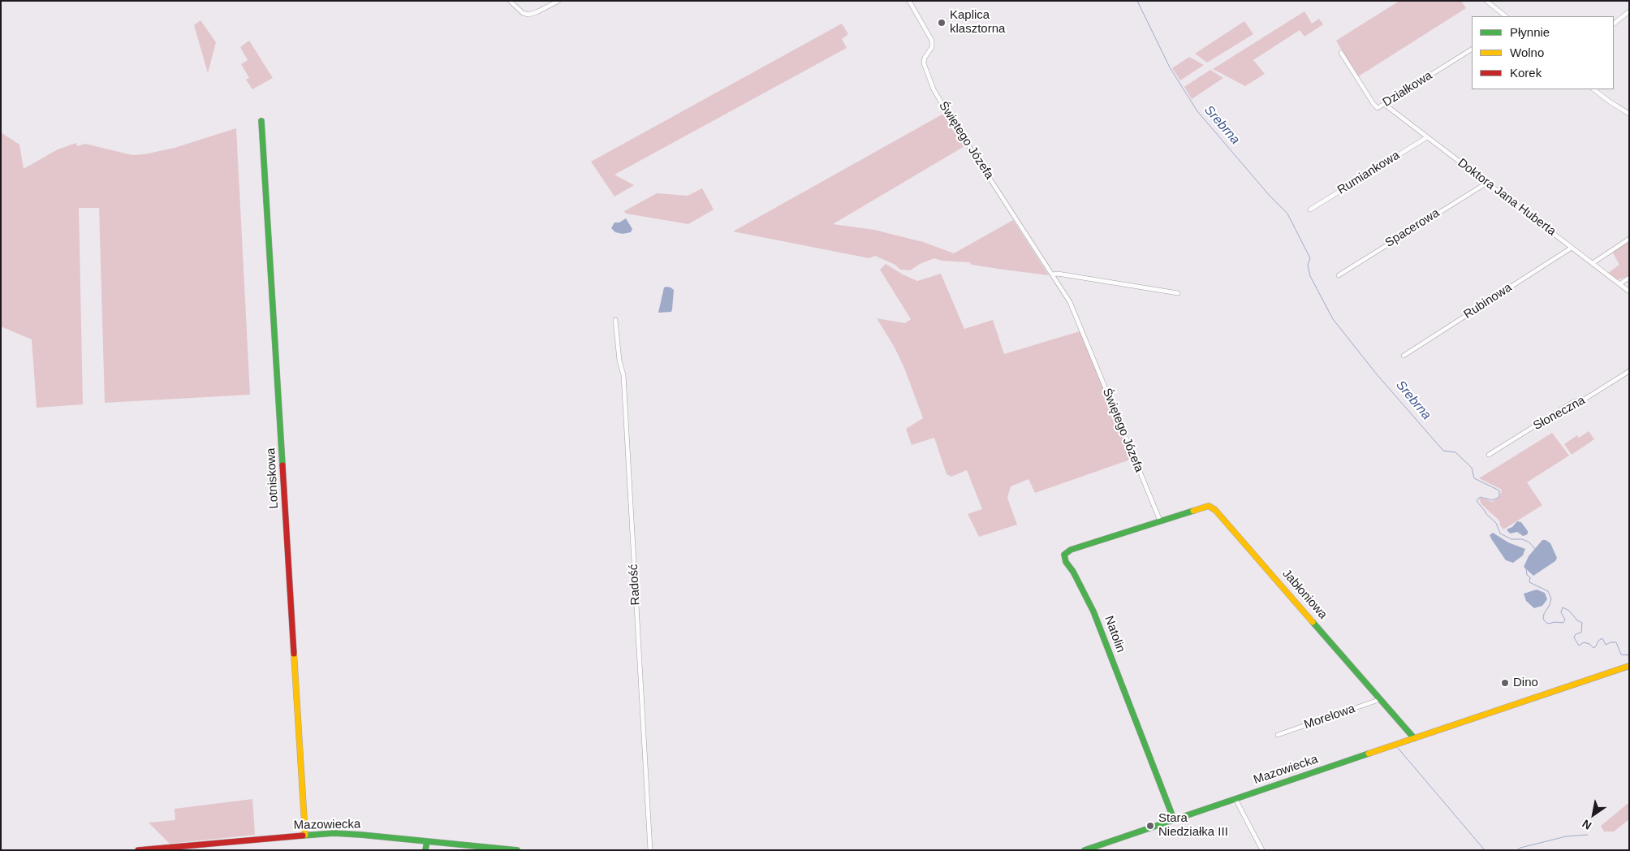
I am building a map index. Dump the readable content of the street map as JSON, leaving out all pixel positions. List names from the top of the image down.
{
  "streets": {
    "street": [
      "Działkowa",
      "Świętego Józefa",
      "Rumiankowa",
      "Doktora Jana Huberta",
      "Spacerowa",
      "Rubinowa",
      "Słoneczna",
      "Lotniskowa",
      "Radość",
      "Jabłoniowa",
      "Natolin",
      "Morelowa",
      "Mazowiecka"
    ]
  },
  "crossings": [
    ["Działkowa", "Doktora Jana Huberta"],
    ["Świętego Józefa", "Jabłoniowa"],
    ["Świętego Józefa", "Natolin"],
    ["Rumiankowa", "Doktora Jana Huberta"],
    ["Doktora Jana Huberta", "Spacerowa"],
    ["Doktora Jana Huberta", "Rubinowa"],
    ["Lotniskowa", "Mazowiecka"],
    ["Jabłoniowa", "Natolin"],
    ["Jabłoniowa", "Morelowa"],
    ["Jabłoniowa", "Mazowiecka"],
    ["Natolin", "Mazowiecka"]
  ],
  "water": ["Srebrna"],
  "places": ["Kaplica klasztorna", "Dino", "Stara Niedziałka III"],
  "legend": ["Płynnie", "Wolno", "Korek"],
  "north": "bottom left"
}
